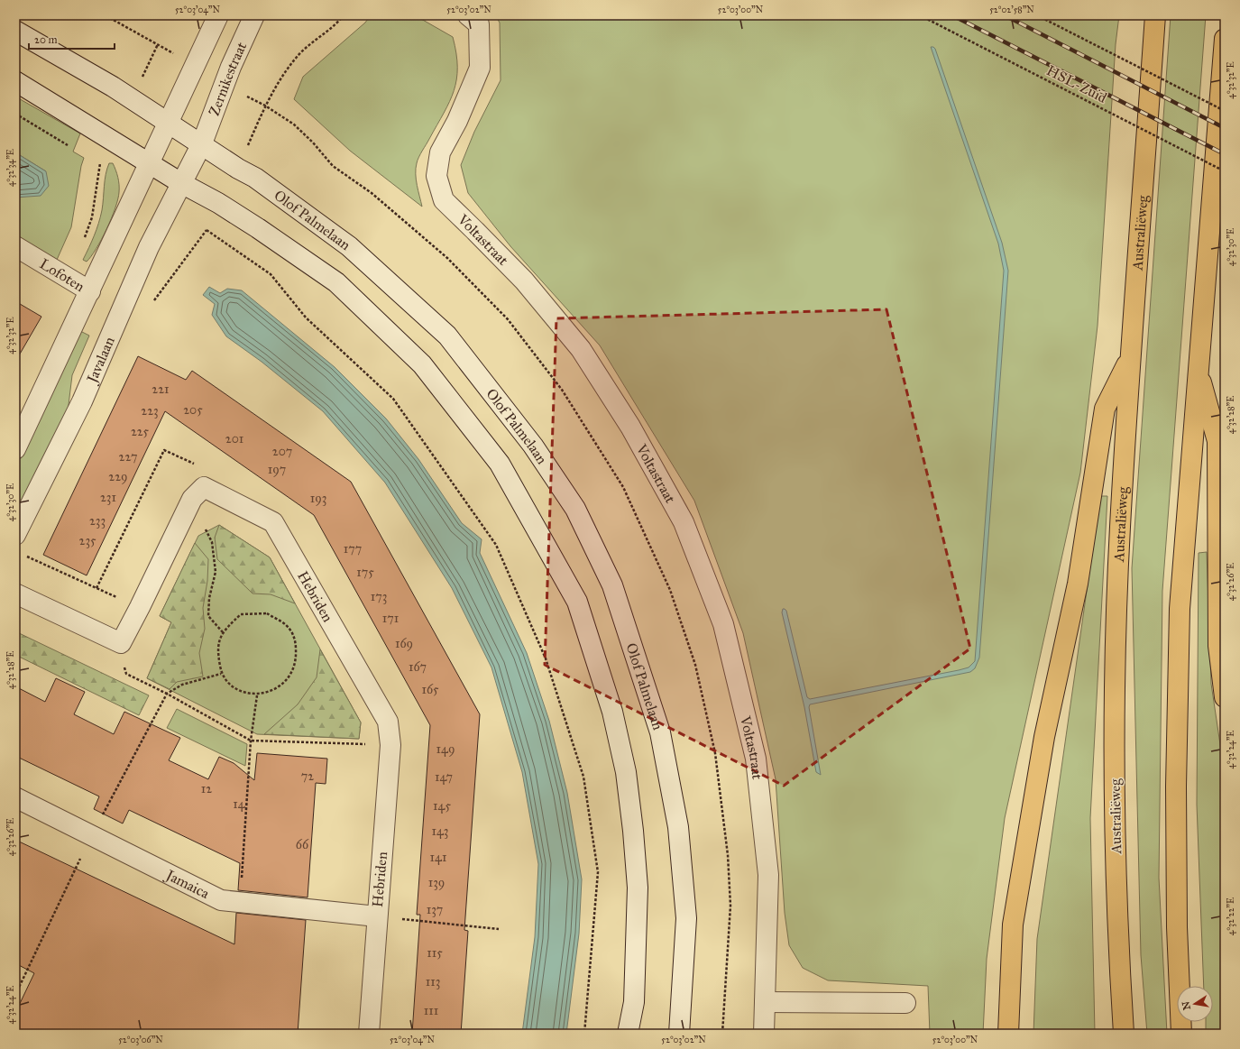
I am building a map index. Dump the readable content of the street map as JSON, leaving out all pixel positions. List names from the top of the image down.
{
  "streets": {
    "main road": ["Australiëweg"],
    "street": [
      "Zernikestraat",
      "Olof Palmelaan",
      "Voltastraat",
      "Lofoten",
      "Javalaan",
      "Hebriden",
      "Jamaica"
    ],
    "path": ["HSL-Zuid"]
  },
  "crossings": [
    ["Zernikestraat", "Olof Palmelaan"],
    ["Zernikestraat", "Javalaan"],
    ["Hebriden", "Jamaica"]
  ],
  "house_numbers": [
    "221",
    "205",
    "223",
    "225",
    "201",
    "207",
    "227",
    "197",
    "229",
    "231",
    "193",
    "233",
    "235",
    "177",
    "175",
    "173",
    "171",
    "169",
    "167",
    "165",
    "149",
    "72",
    "147",
    "12",
    "14",
    "145",
    "143",
    "66",
    "141",
    "139",
    "137",
    "115",
    "113",
    "111"
  ],
  "scale_bar": "20 m",
  "north": "left",
  "coordinates": [
    "52°03'04\"N",
    "52°03'02\"N",
    "52°03'00\"N",
    "52°02'58\"N",
    "4°32'32\"E",
    "4°32'34\"E",
    "4°32'30\"E",
    "4°32'28\"E",
    "4°32'26\"E",
    "4°32'24\"E",
    "4°32'22\"E",
    "52°03'06\"N"
  ]
}
